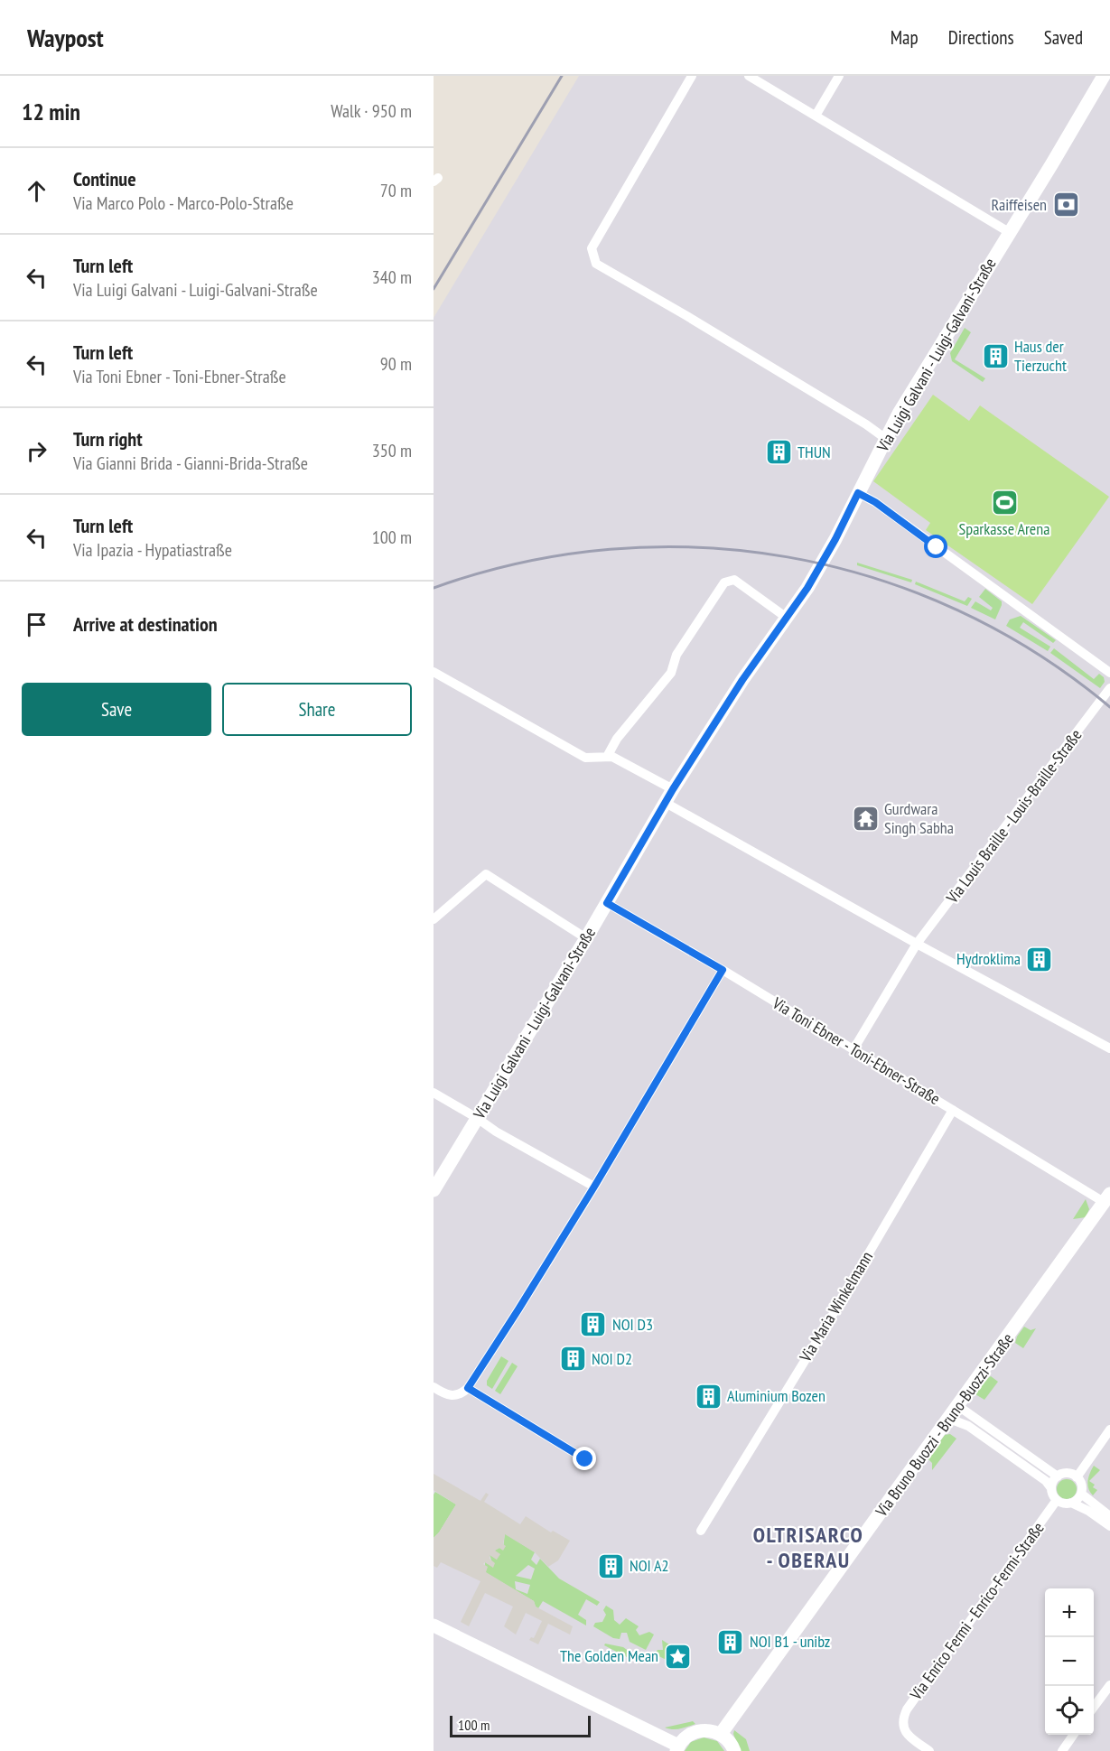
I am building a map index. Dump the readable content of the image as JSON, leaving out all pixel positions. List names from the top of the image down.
{
  "streets": {
    "main road": ["Via Luigi Galvani - Luigi-Galvani-Straße", "Via Bruno Buozzi - Bruno-Buozzi-Straße"],
    "street": [
      "Via Louis Braille - Louis-Braille-Straße",
      "Via Toni Ebner - Toni-Ebner-Straße",
      "Via Maria Winkelmann",
      "Via Enrico Fermi - Enrico-Fermi-Straße"
    ]
  },
  "crossings": [
    ["Via Luigi Galvani - Luigi-Galvani-Straße", "Via Toni Ebner - Toni-Ebner-Straße"],
    ["Via Louis Braille - Louis-Braille-Straße", "Via Toni Ebner - Toni-Ebner-Straße"],
    ["Via Toni Ebner - Toni-Ebner-Straße", "Via Maria Winkelmann"],
    ["Via Toni Ebner - Toni-Ebner-Straße", "Via Bruno Buozzi - Bruno-Buozzi-Straße"]
  ],
  "districts": ["OLTRISARCO - OBERAU"],
  "places": {
    "bank": ["Raiffeisen"],
    "building": [
      "Haus der Tierzucht",
      "THUN",
      "Hydroklima",
      "NOI D3",
      "NOI D2",
      "Aluminium Bozen",
      "NOI A2",
      "NOI B1 - unibz"
    ],
    "sports": ["Sparkasse Arena"],
    "temple": ["Gurdwara Singh Sabha"],
    "place": ["The Golden Mean"]
  },
  "scale_bar": "100 m",
  "page": {
    "header": "Waypost",
    "nav": ["Map", "Directions", "Saved"],
    "heading": ["12 min", "Walk · 950 m"],
    "list": [
      ["Continue", "Via Marco Polo - Marco-Polo-Straße", "70 m"],
      ["Turn left", "Via Luigi Galvani - Luigi-Galvani-Straße", "340 m"],
      ["Turn left", "Via Toni Ebner - Toni-Ebner-Straße", "90 m"],
      ["Turn right", "Via Gianni Brida - Gianni-Brida-Straße", "350 m"],
      ["Turn left", "Via Ipazia - Hypatiastraße", "100 m"],
      "Arrive at destination"
    ],
    "buttons": ["Save", "Share"],
    "map_buttons": ["+", "−"],
    "scale": "100 m"
  }
}
